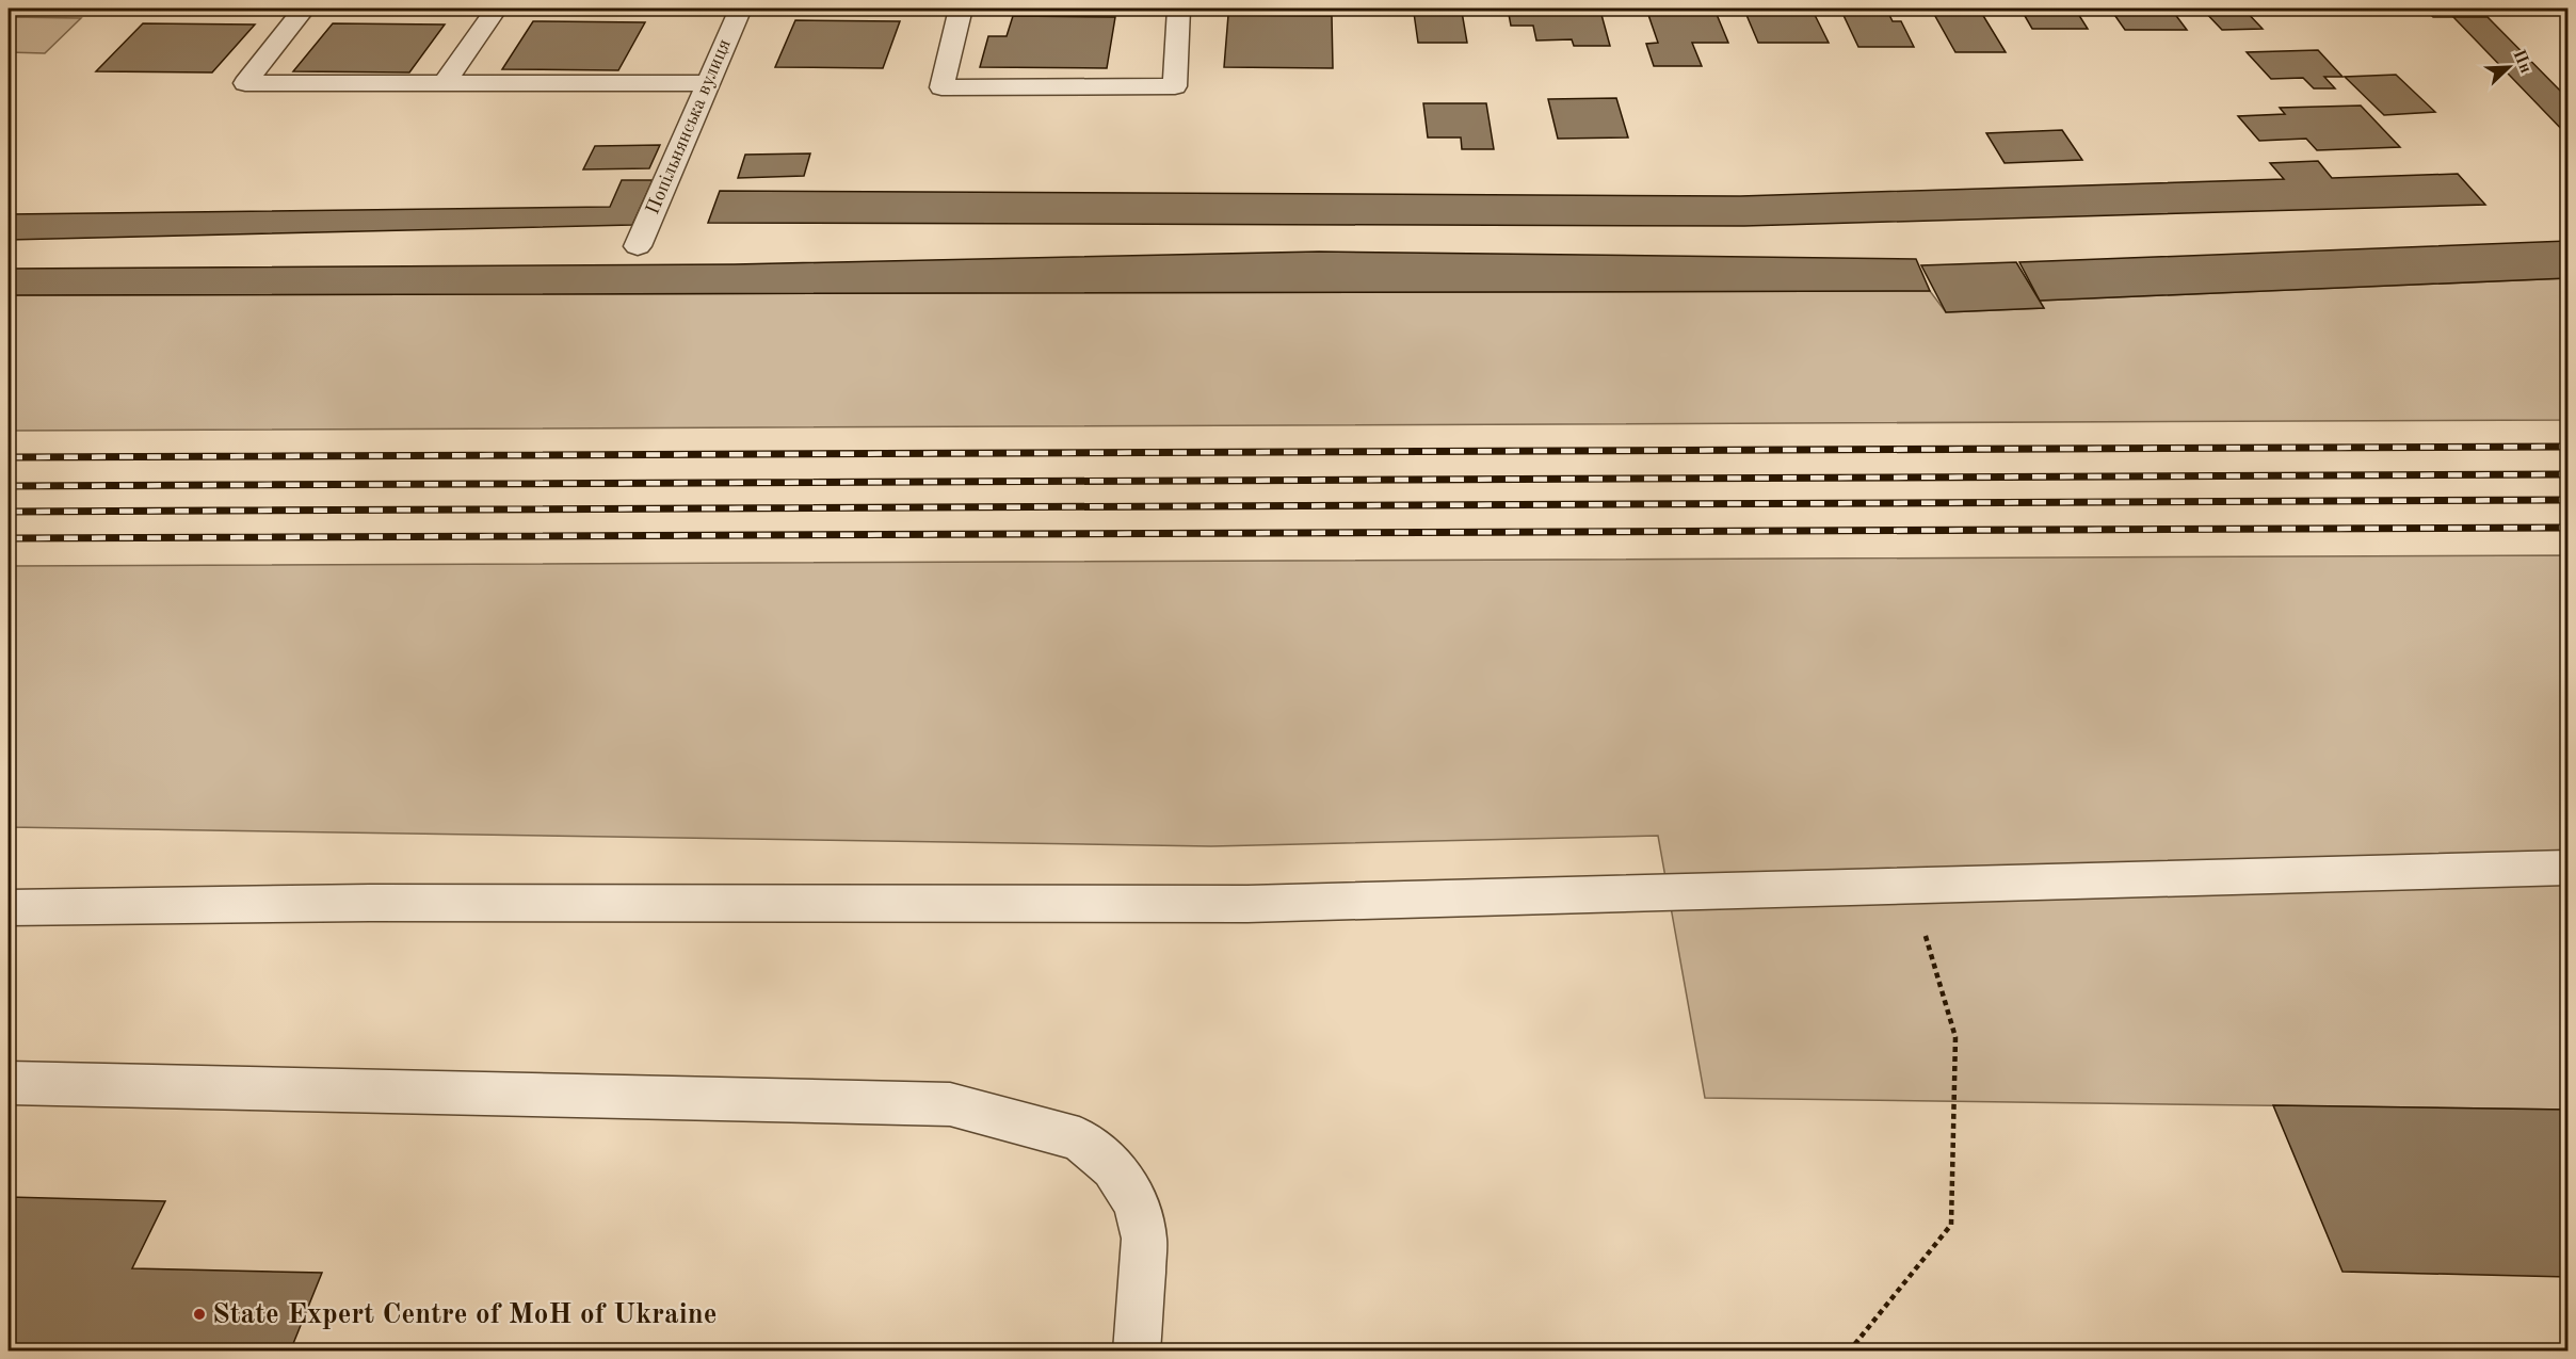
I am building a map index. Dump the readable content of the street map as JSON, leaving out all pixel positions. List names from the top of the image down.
{
  "streets": {
    "lane": ["Попільнянська вулиця"]
  },
  "places": ["State Expert Centre of MoH of Ukraine"],
  "north": "top right"
}
